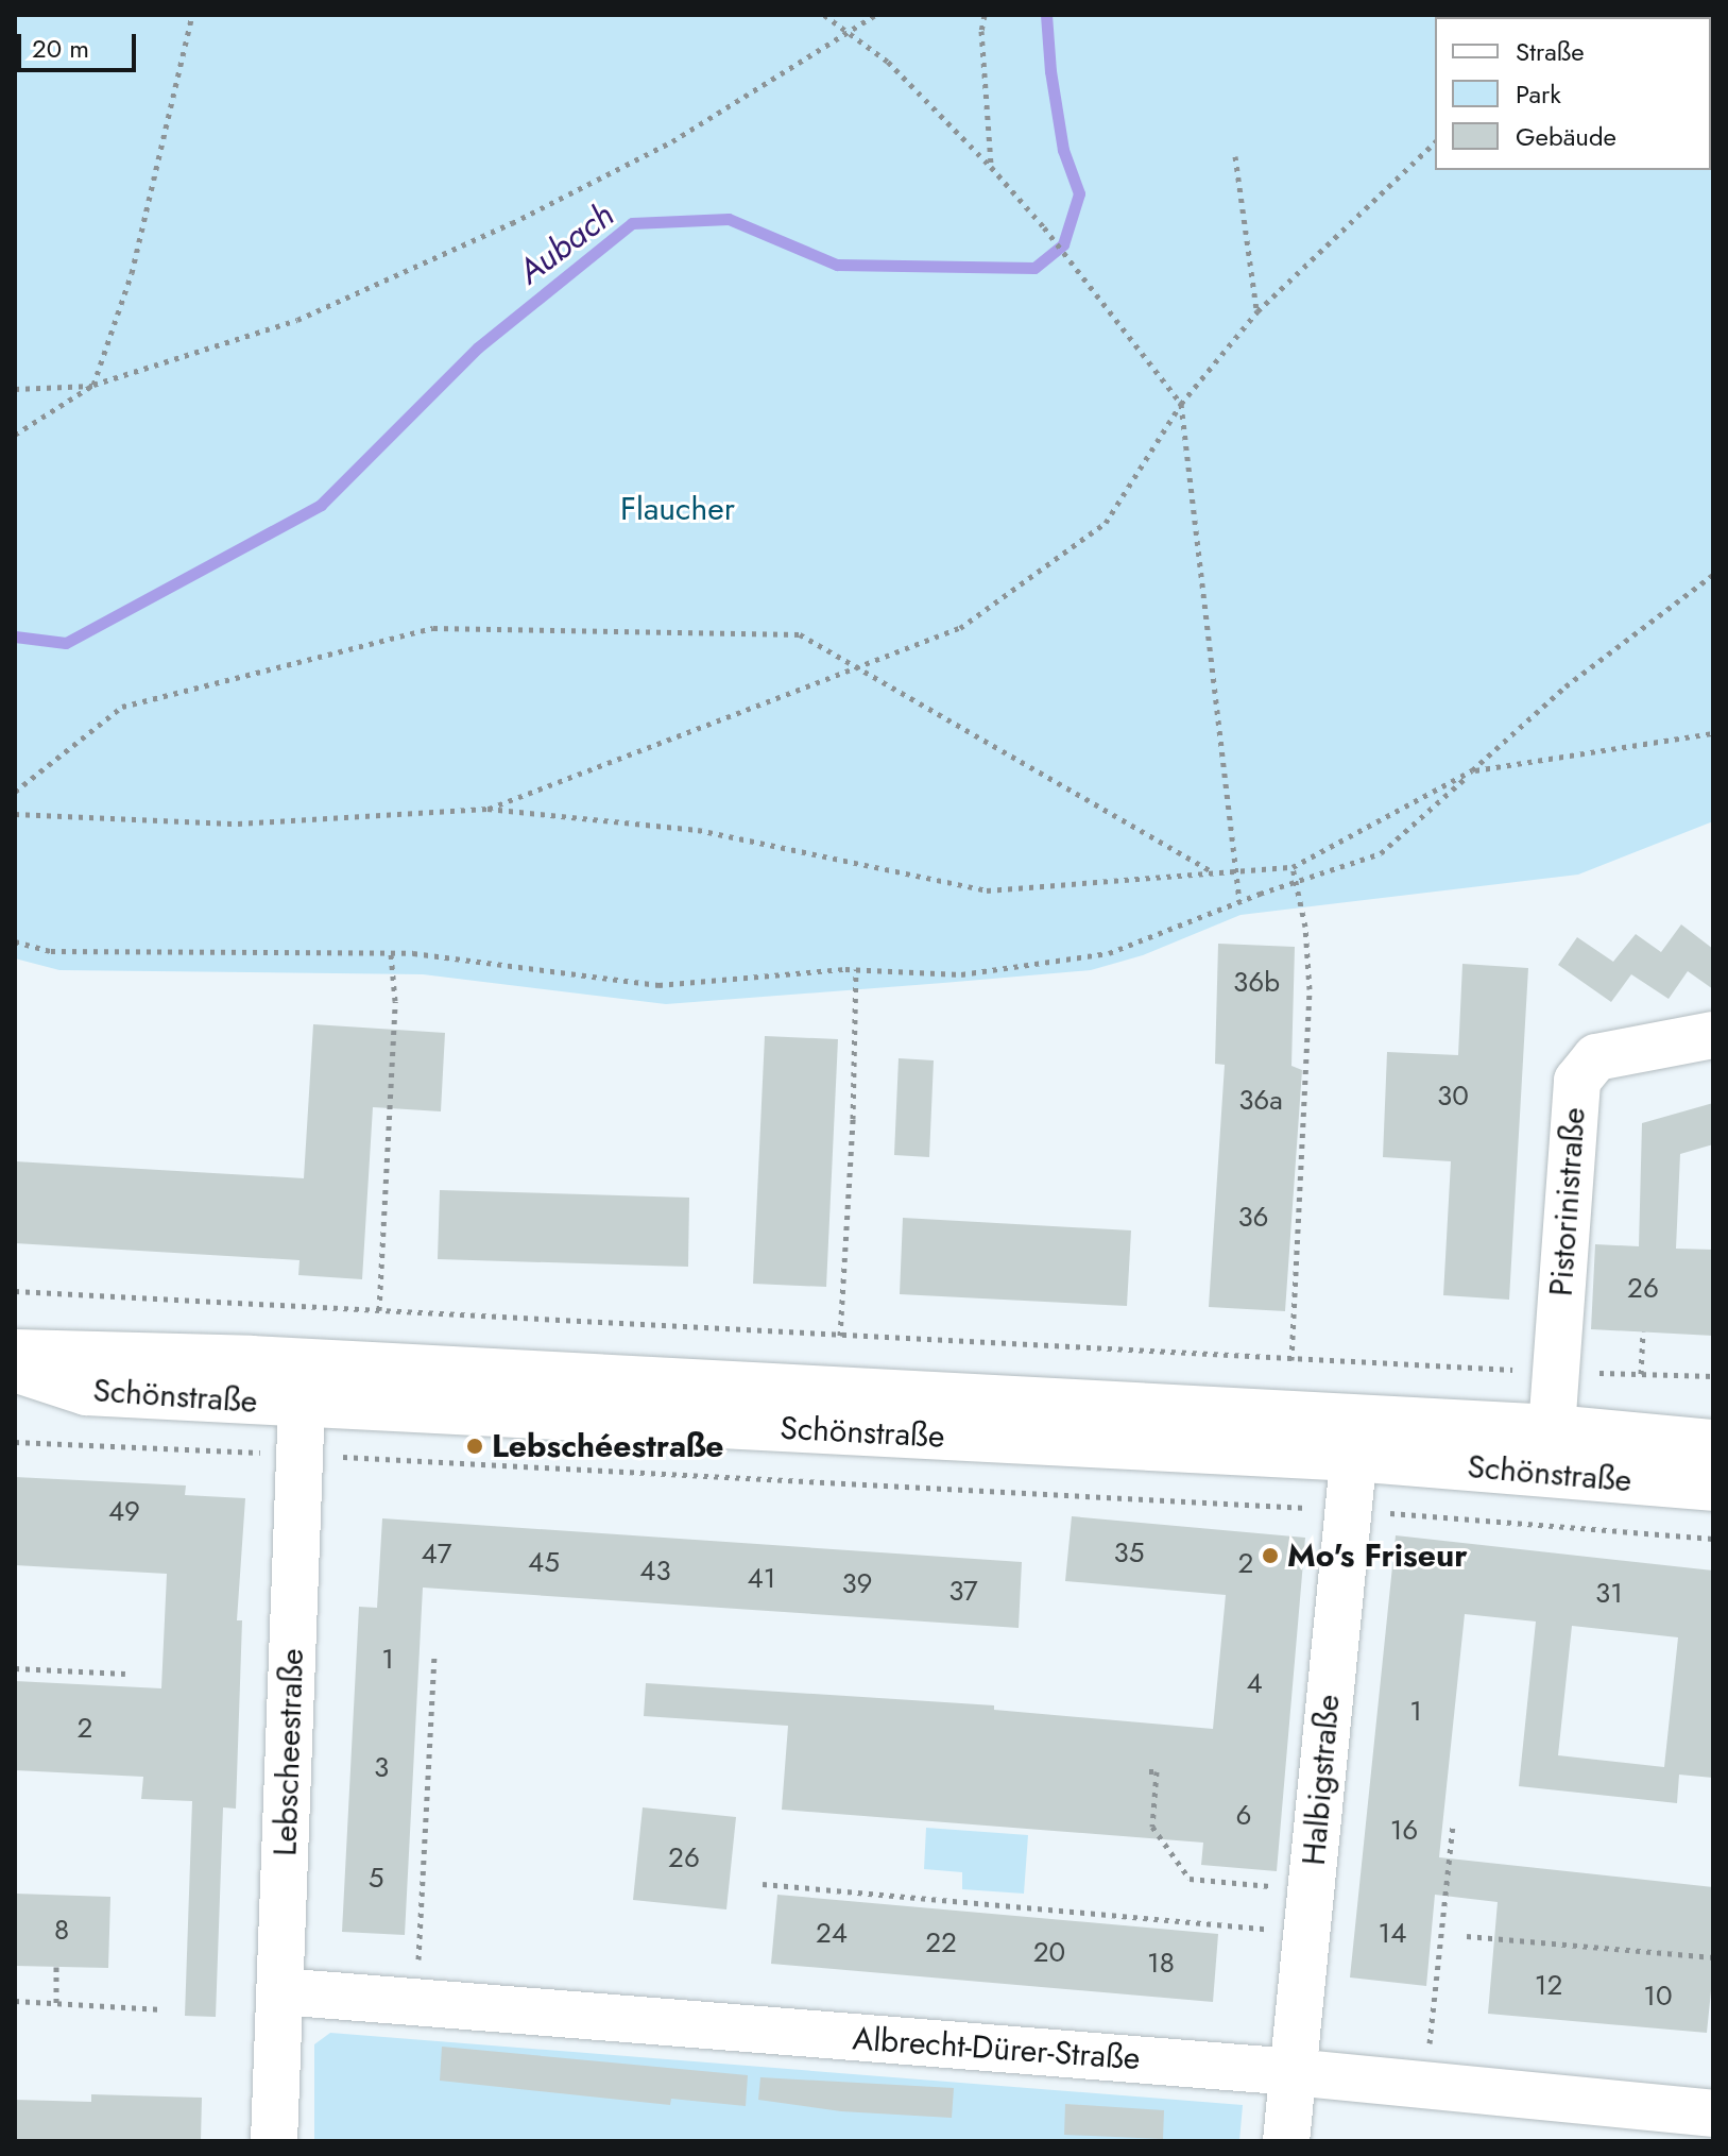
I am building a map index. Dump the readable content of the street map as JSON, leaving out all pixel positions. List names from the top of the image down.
{
  "streets": {
    "street": [
      "Pistorinistraße",
      "Schönstraße",
      "Lebscheestraße",
      "Halbigstraße",
      "Albrecht-Dürer-Straße"
    ]
  },
  "crossings": [
    ["Pistorinistraße", "Schönstraße"],
    ["Schönstraße", "Lebscheestraße"],
    ["Schönstraße", "Halbigstraße"],
    ["Lebscheestraße", "Albrecht-Dürer-Straße"],
    ["Halbigstraße", "Albrecht-Dürer-Straße"]
  ],
  "water": ["Aubach"],
  "parks": ["Flaucher"],
  "places": ["Lebschéestraße", "Mo's Friseur"],
  "house_numbers": [
    "36b",
    "30",
    "36a",
    "36",
    "26",
    "49",
    "35",
    "47",
    "45",
    "2",
    "43",
    "41",
    "39",
    "37",
    "31",
    "1",
    "4",
    "1",
    "2",
    "3",
    "6",
    "16",
    "26",
    "5",
    "8",
    "24",
    "14",
    "22",
    "20",
    "18",
    "12",
    "10"
  ],
  "legend": ["Straße", "Park", "Gebäude"],
  "scale_bar": "20 m"
}
